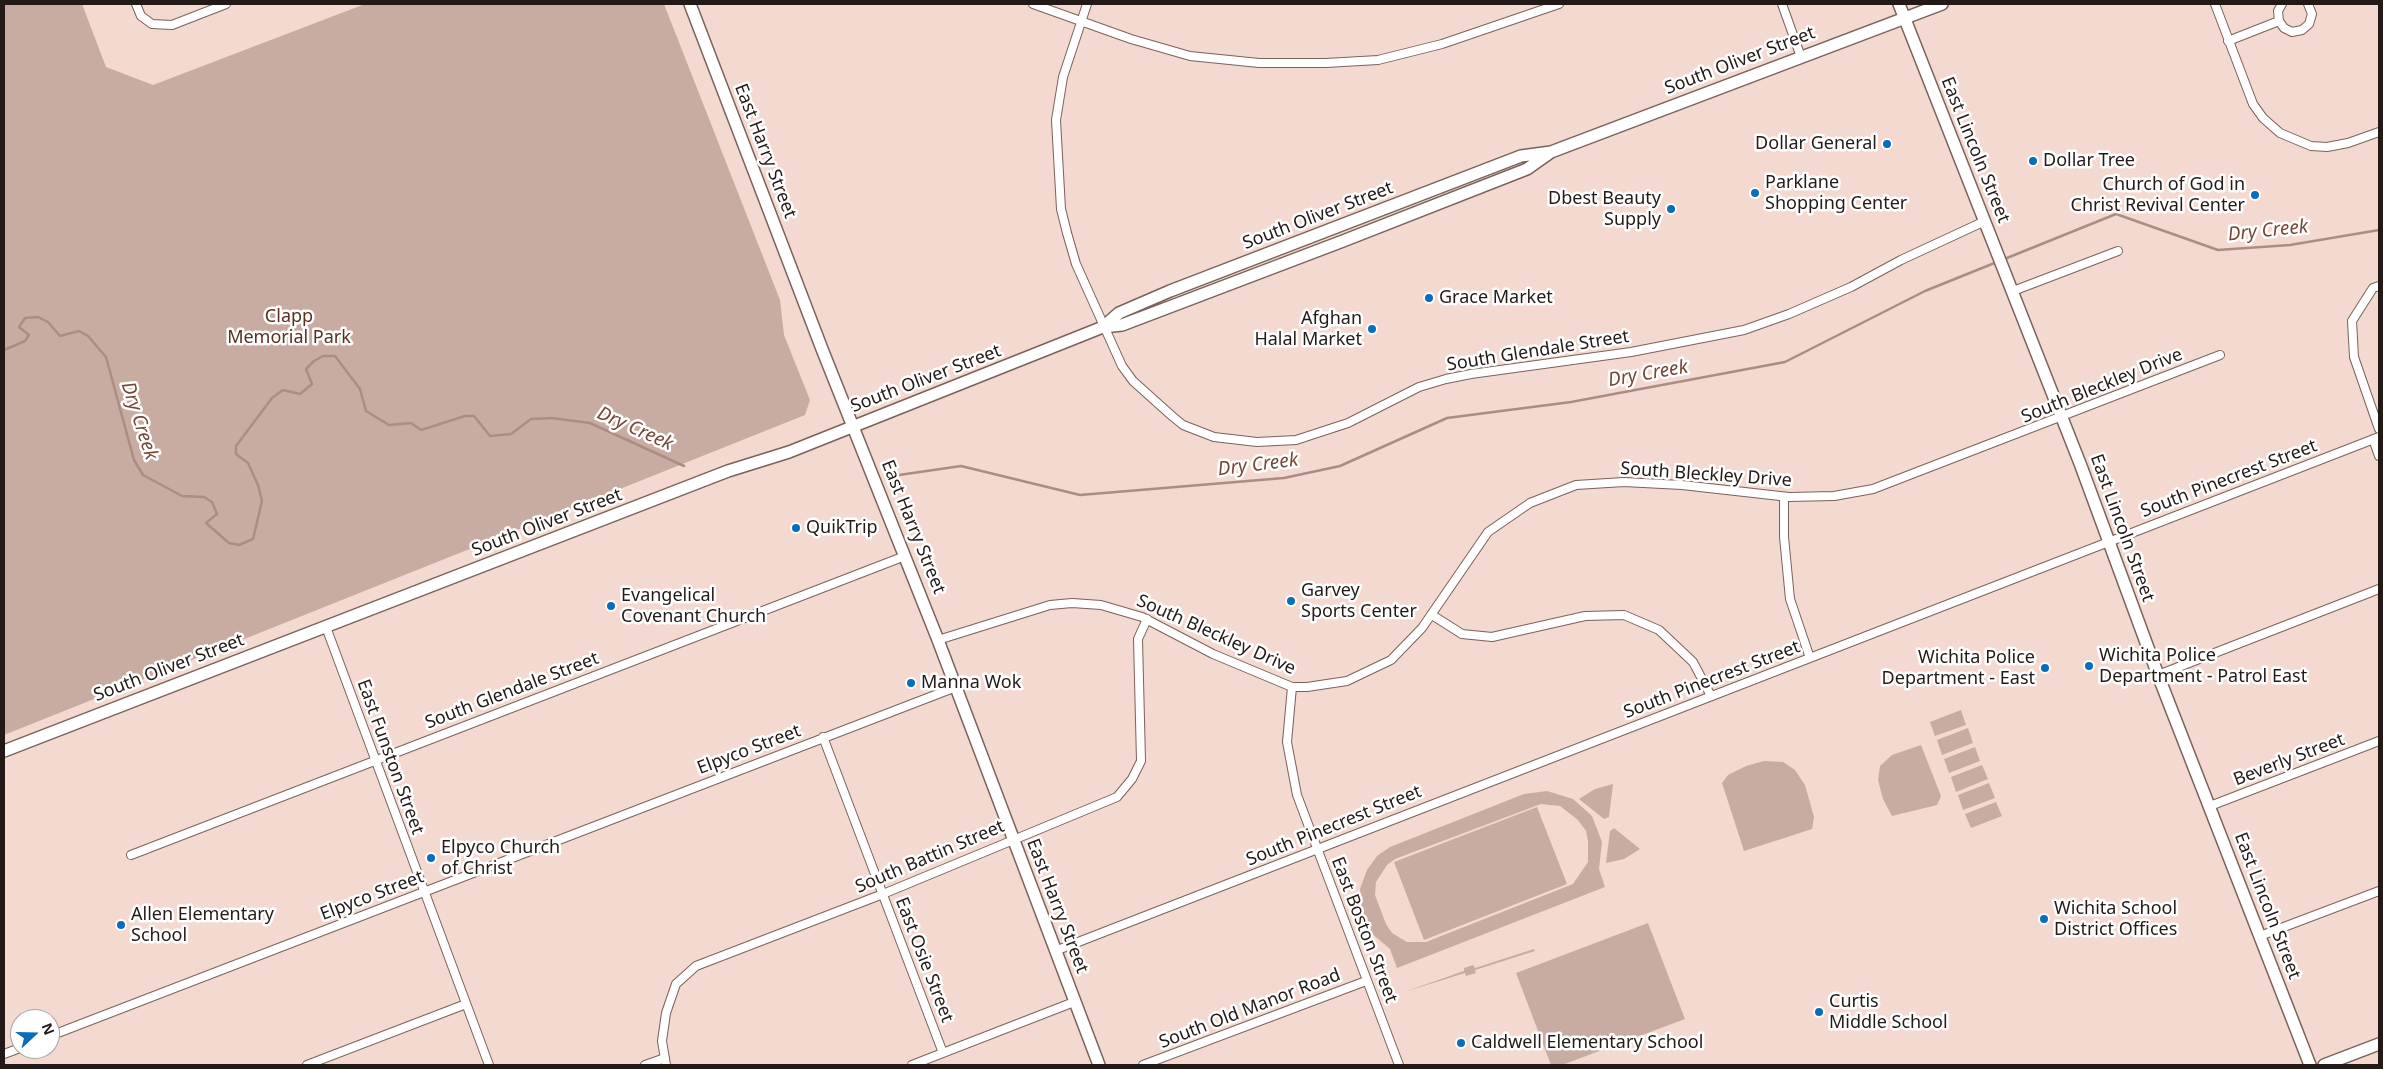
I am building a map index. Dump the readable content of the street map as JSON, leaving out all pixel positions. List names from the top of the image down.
{
  "streets": {
    "main road": ["South Oliver Street", "East Lincoln Street", "East Harry Street"],
    "street": [
      "South Glendale Street",
      "South Bleckley Drive",
      "South Pinecrest Street",
      "Elpyco Street",
      "East Funston Street",
      "Beverly Street",
      "South Battin Street",
      "East Boston Street",
      "East Osie Street",
      "South Old Manor Road"
    ]
  },
  "crossings": [
    ["South Oliver Street", "East Lincoln Street"],
    ["South Oliver Street", "East Harry Street"],
    ["South Oliver Street", "South Glendale Street"],
    ["South Oliver Street", "East Funston Street"],
    ["East Lincoln Street", "South Glendale Street"],
    ["East Lincoln Street", "South Bleckley Drive"],
    ["East Lincoln Street", "South Pinecrest Street"],
    ["East Lincoln Street", "Beverly Street"],
    ["East Harry Street", "South Glendale Street"],
    ["East Harry Street", "South Bleckley Drive"],
    ["East Harry Street", "South Pinecrest Street"],
    ["East Harry Street", "Elpyco Street"],
    ["East Harry Street", "South Battin Street"],
    ["South Glendale Street", "East Funston Street"],
    ["South Bleckley Drive", "South Battin Street"],
    ["South Bleckley Drive", "East Boston Street"],
    ["South Pinecrest Street", "East Boston Street"],
    ["Elpyco Street", "East Funston Street"],
    ["Elpyco Street", "East Osie Street"],
    ["South Battin Street", "East Osie Street"],
    ["East Boston Street", "South Old Manor Road"]
  ],
  "water": ["Dry Creek"],
  "parks": ["Clapp Memorial Park"],
  "places": [
    "Dollar General",
    "Dollar Tree",
    "Parklane Shopping Center",
    "Church of God in Christ Revival Center",
    "Dbest Beauty Supply",
    "Grace Market",
    "Afghan Halal Market",
    "QuikTrip",
    "Garvey Sports Center",
    "Evangelical Covenant Church",
    "Wichita Police Department - Patrol East",
    "Wichita Police Department - East",
    "Manna Wok",
    "Elpyco Church of Christ",
    "Wichita School District Offices",
    "Allen Elementary School",
    "Curtis Middle School",
    "Caldwell Elementary School"
  ],
  "north": "right"
}
